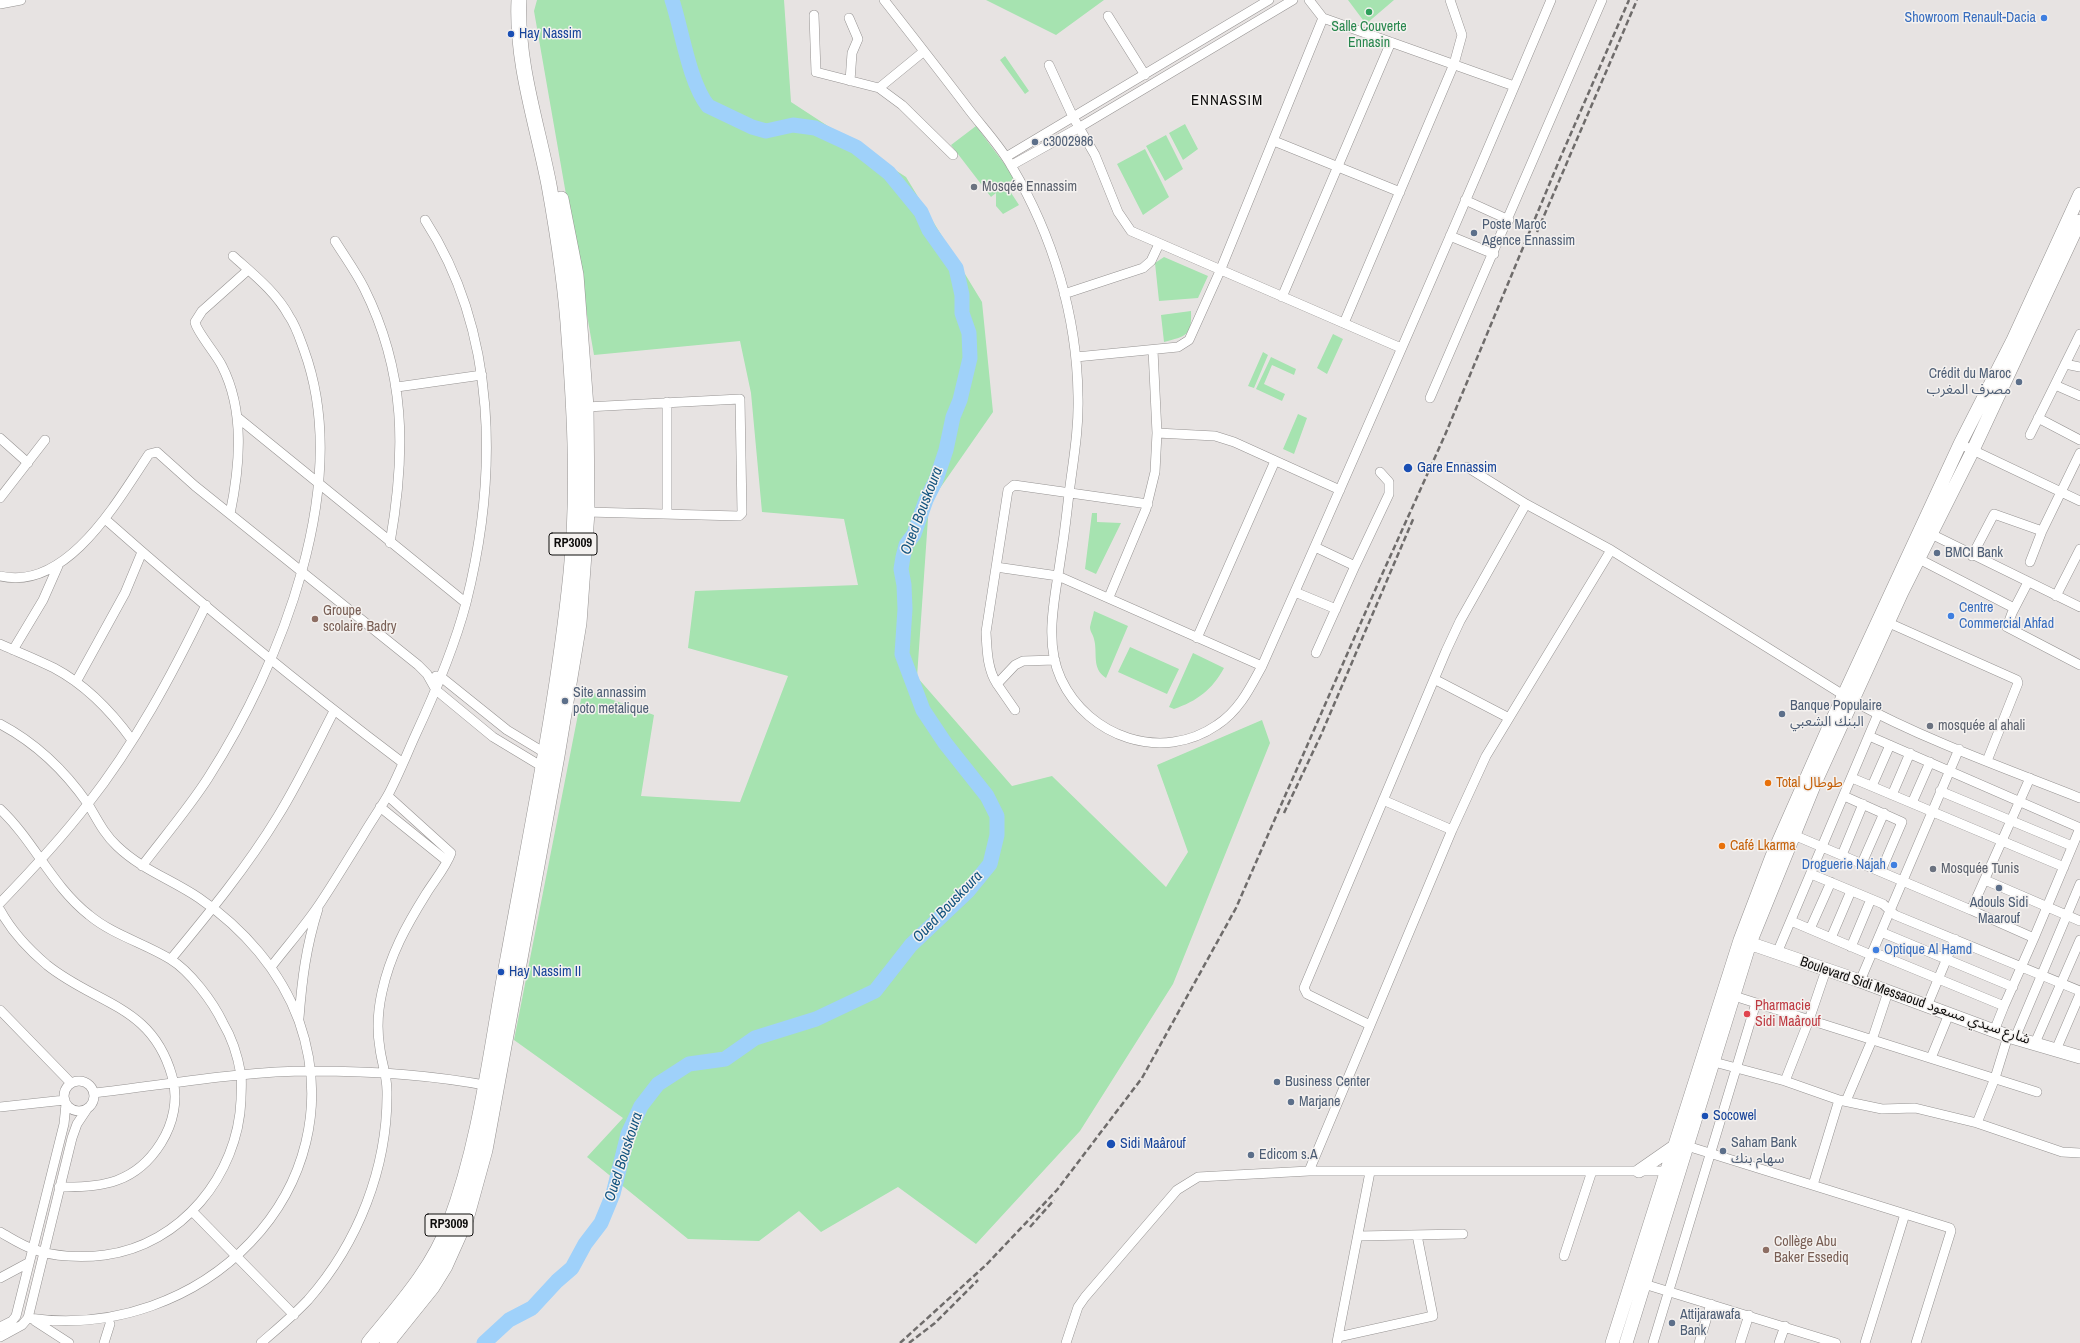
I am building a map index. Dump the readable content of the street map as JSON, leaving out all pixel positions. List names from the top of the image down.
{
  "streets": {
    "main road": ["RP3009"],
    "street": ["Boulevard Sidi Messaoud شارع سيدي مسعود"]
  },
  "districts": ["ENNASSIM"],
  "water": ["Oued Bouskoura"],
  "places": [
    "Salle Couverte Ennasin",
    "Showroom Renault-Dacia",
    "Hay Nassim",
    "c3002986",
    "Mosqée Ennassim",
    "Poste Maroc Agence Ennassim",
    "Crédit du Maroc مصرف المغرب",
    "Gare Ennassim",
    "BMCI Bank",
    "Centre Commercial Ahfad",
    "Groupe scolaire Badry",
    "Site annassim poto metalique",
    "Banque Populaire البنك الشعبي",
    "mosquée al ahali",
    "Total طوطال",
    "Café Lkarma",
    "Droguerie Najah",
    "Mosquée Tunis",
    "Adouls Sidi Maarouf",
    "Optique Al Hamd",
    "Hay Nassim II",
    "Pharmacie Sidi Maârouf",
    "Business Center",
    "Marjane",
    "Socowel",
    "Sidi Maârouf",
    "Saham Bank سهام بنك",
    "Edicom s.A",
    "Collège Abu Baker Essediq",
    "Attijarawafa Bank"
  ]
}
